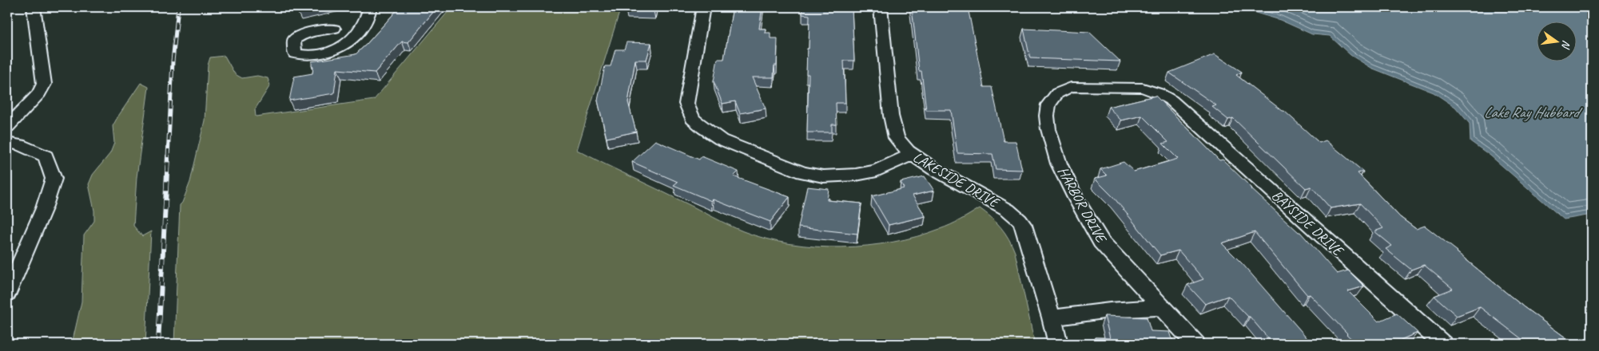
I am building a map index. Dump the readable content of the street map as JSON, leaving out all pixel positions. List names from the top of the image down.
{
  "streets": {
    "street": ["LAKESIDE DRIVE", "HARBOR DRIVE", "BAYSIDE DRIVE"]
  },
  "crossings": [
    ["HARBOR DRIVE", "BAYSIDE DRIVE"]
  ],
  "water": ["Lake Ray Hubbard"],
  "north": "right"
}
